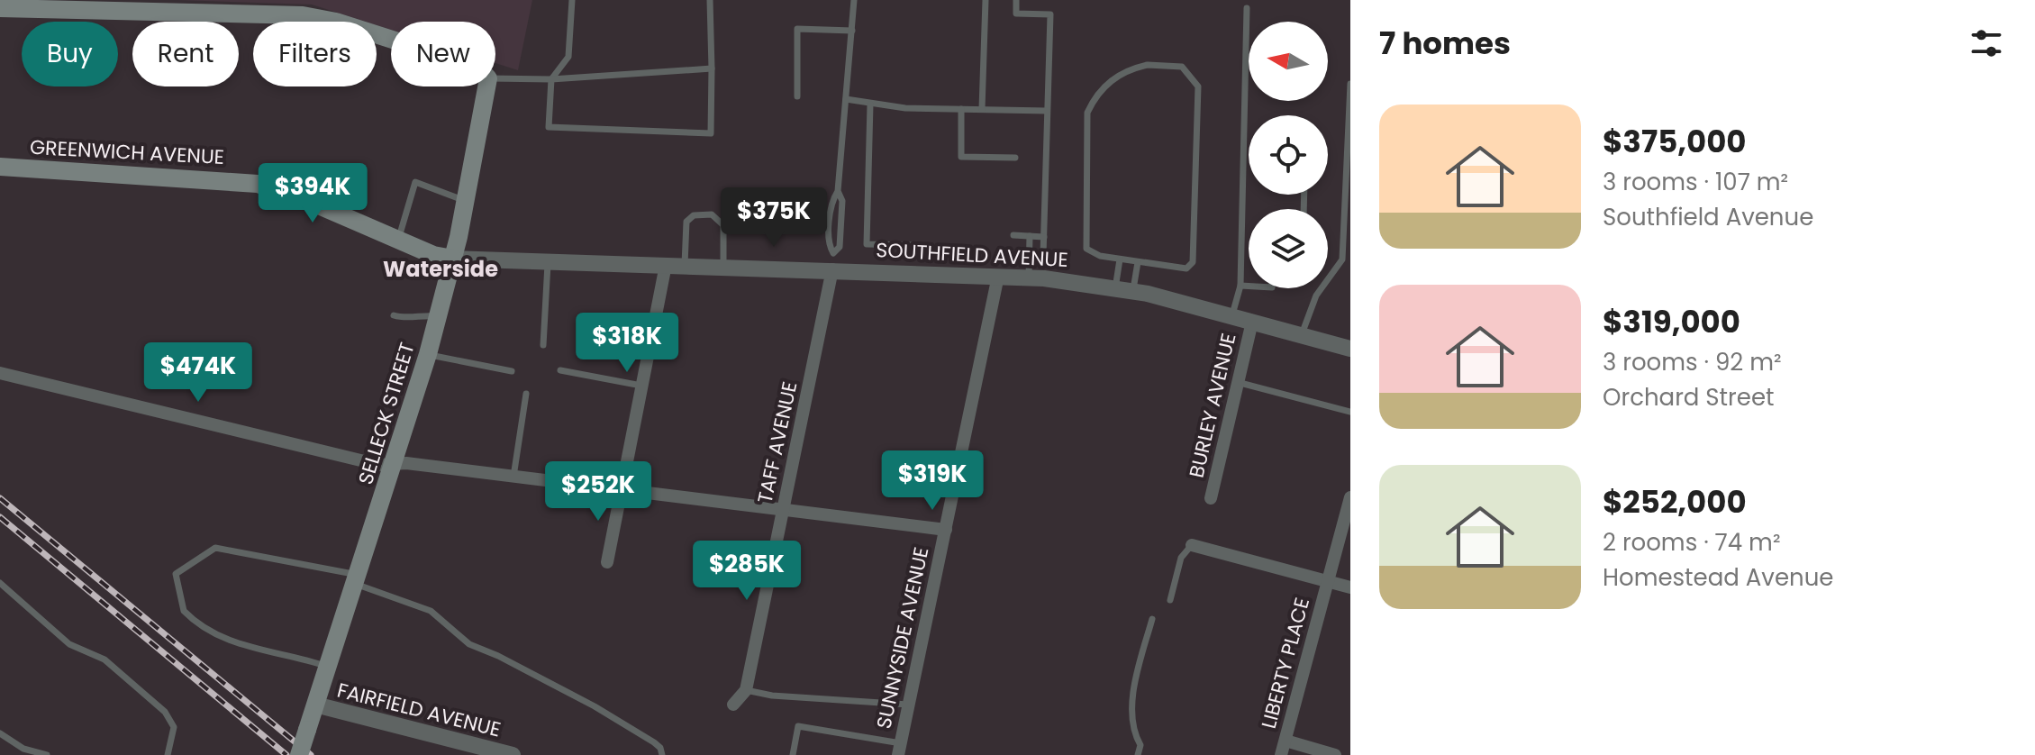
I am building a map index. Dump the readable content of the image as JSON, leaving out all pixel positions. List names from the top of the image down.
{
  "streets": {
    "main road": ["GREENWICH AVENUE", "SELLECK STREET"],
    "street": [
      "SOUTHFIELD AVENUE",
      "BURLEY AVENUE",
      "TAFF AVENUE",
      "SUNNYSIDE AVENUE",
      "LIBERTY PLACE",
      "FAIRFIELD AVENUE"
    ]
  },
  "crossings": [
    ["GREENWICH AVENUE", "SOUTHFIELD AVENUE"],
    ["GREENWICH AVENUE", "SELLECK STREET"],
    ["SOUTHFIELD AVENUE", "BURLEY AVENUE"],
    ["SOUTHFIELD AVENUE", "SELLECK STREET"],
    ["SOUTHFIELD AVENUE", "TAFF AVENUE"],
    ["SOUTHFIELD AVENUE", "SUNNYSIDE AVENUE"],
    ["SELLECK STREET", "FAIRFIELD AVENUE"]
  ],
  "districts": ["Waterside"],
  "north": "left",
  "page": {
    "heading": "7 homes",
    "chip": [
      "Buy",
      "Rent",
      "Filters",
      "New"
    ],
    "list": [
      {
        "name": "$375,000",
        "note": "3 rooms · 107 m² · Southfield Avenue"
      },
      {
        "name": "$319,000",
        "note": "3 rooms · 92 m² · Orchard Street"
      },
      {
        "name": "$252,000",
        "note": "2 rooms · 74 m² · Homestead Avenue"
      }
    ],
    "price": [
      "$394K",
      "$375K",
      "$318K",
      "$474K",
      "$319K",
      "$252K",
      "$285K"
    ]
  }
}
